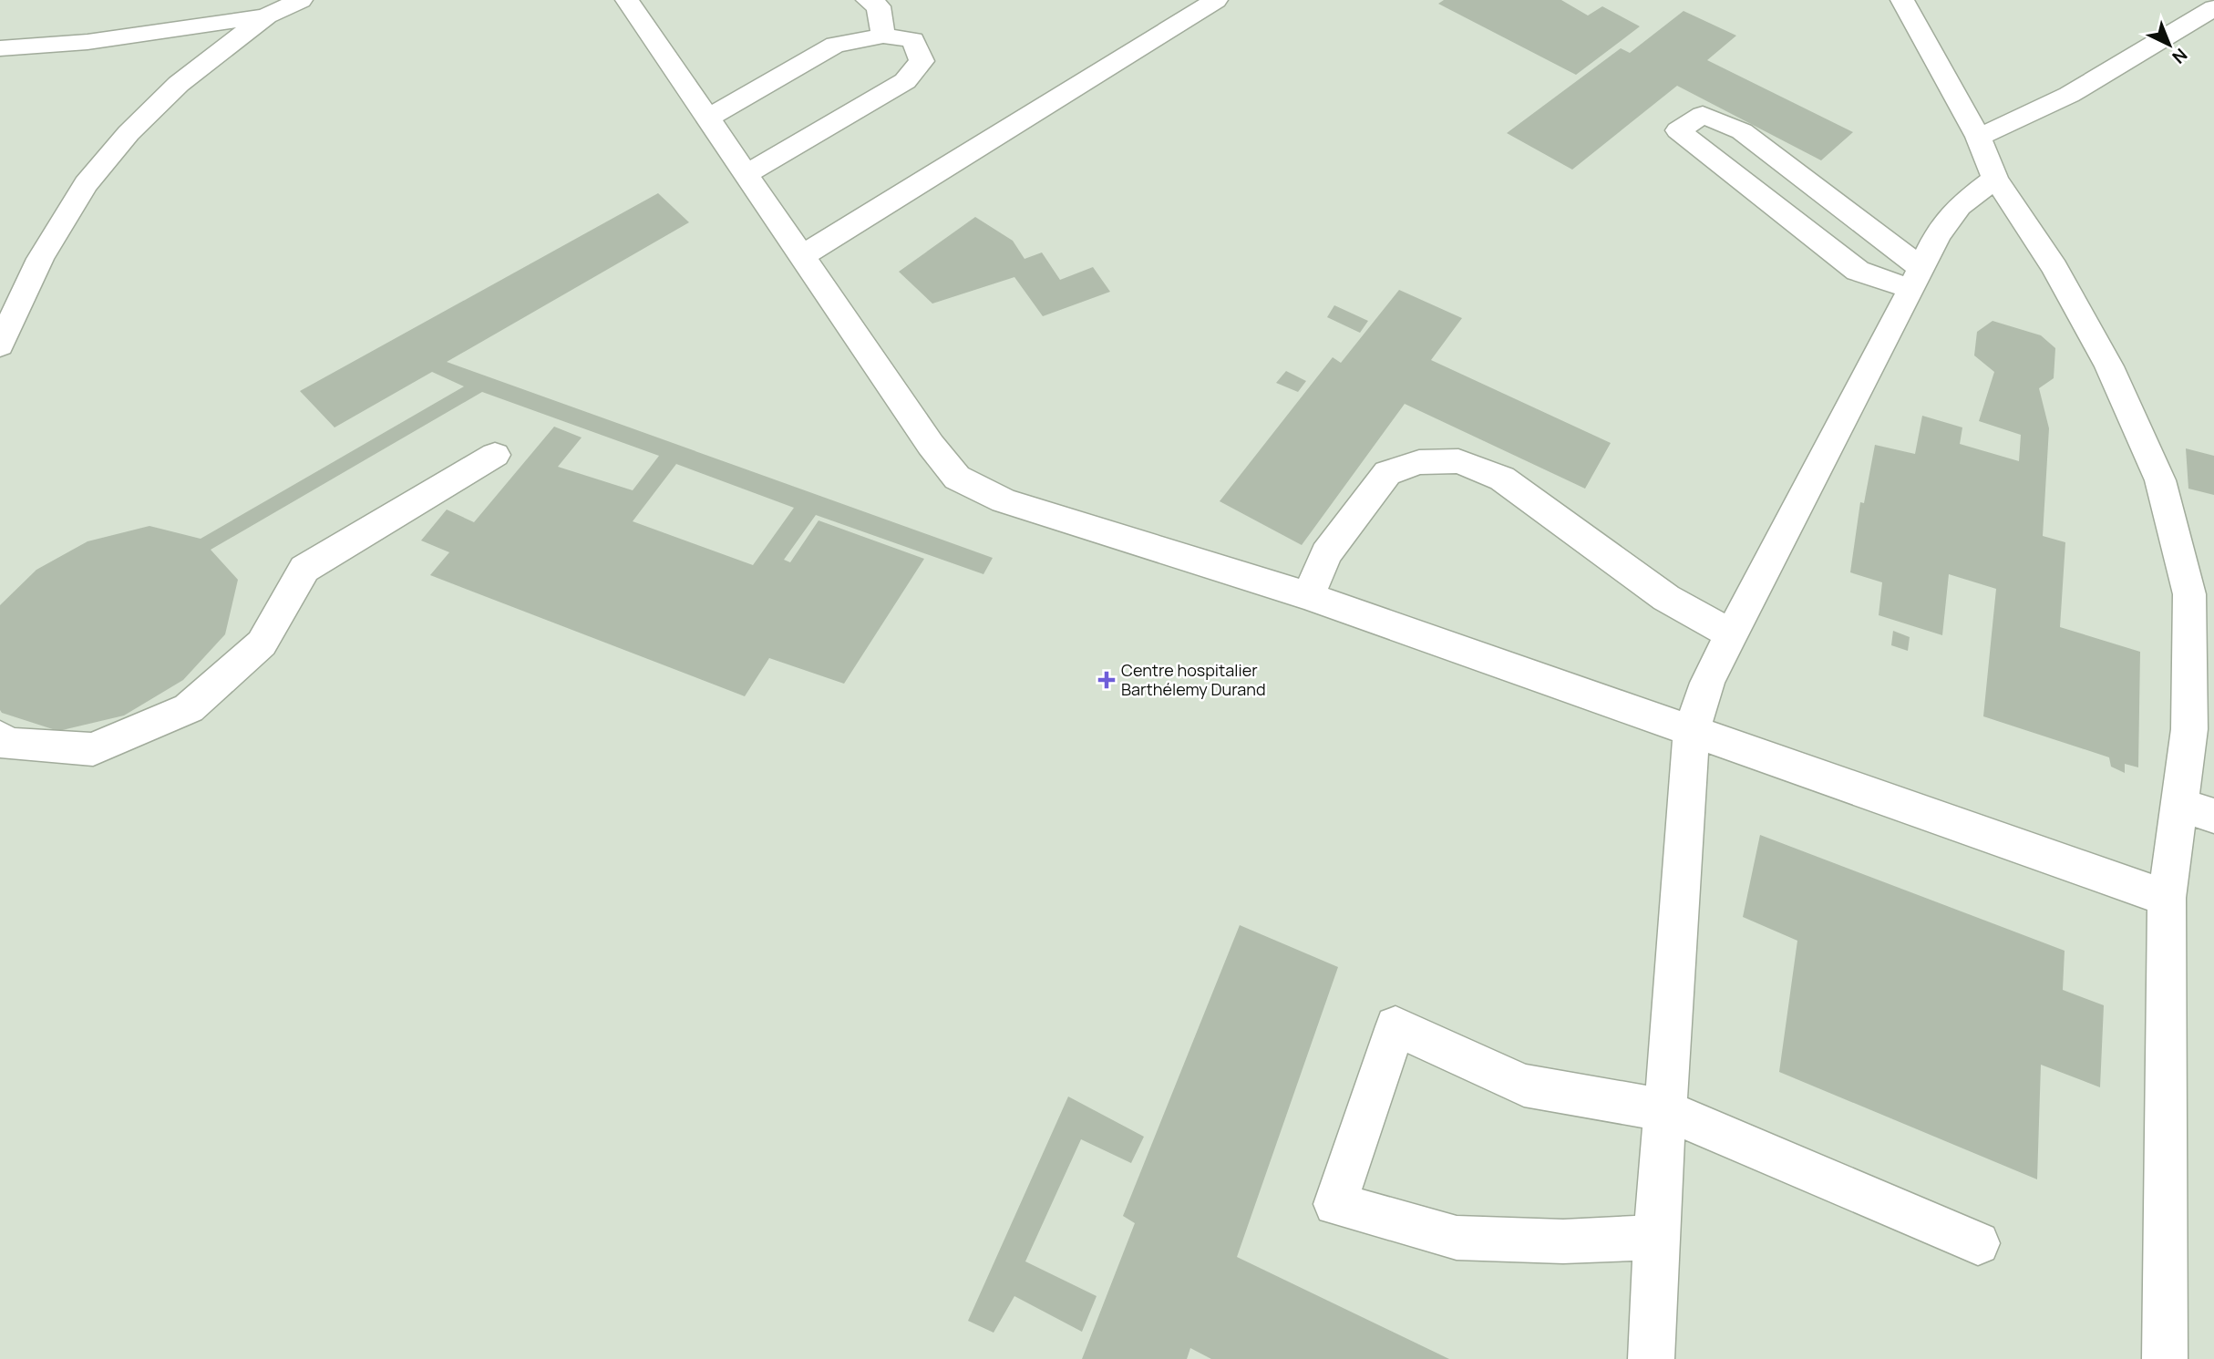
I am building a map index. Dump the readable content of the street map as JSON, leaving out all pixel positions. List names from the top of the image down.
{
  "places": {
    "health": ["Centre hospitalier Barthélemy Durand"]
  },
  "north": "bottom right"
}
